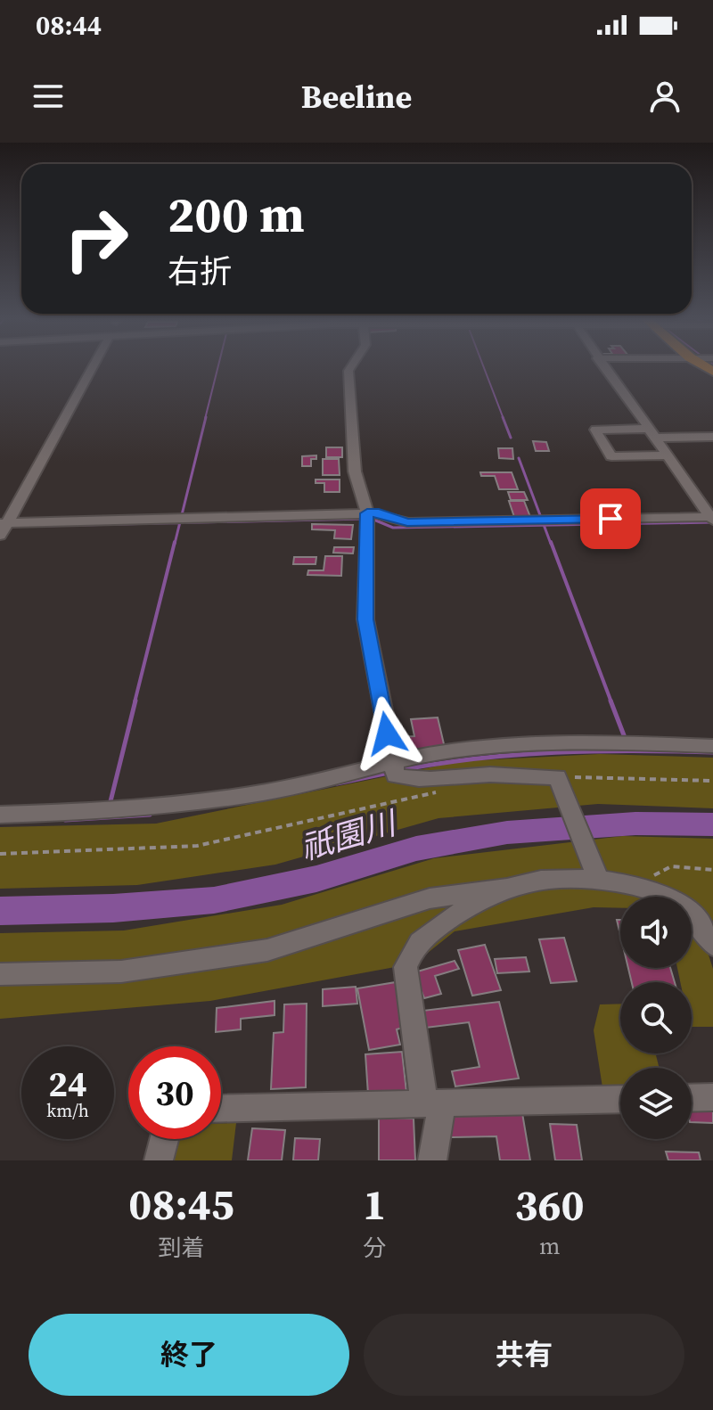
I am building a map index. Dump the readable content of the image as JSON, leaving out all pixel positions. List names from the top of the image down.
{
  "water": ["祇園川"],
  "page": {
    "status": "08:44",
    "header": "Beeline",
    "turn": ["200 m", "右折"],
    "speed": "24 km/h",
    "limit": "30",
    "eta": [
      "08:45",
      "到着",
      "1",
      "分",
      "360",
      "m"
    ],
    "buttons": ["終了", "共有"]
  }
}
